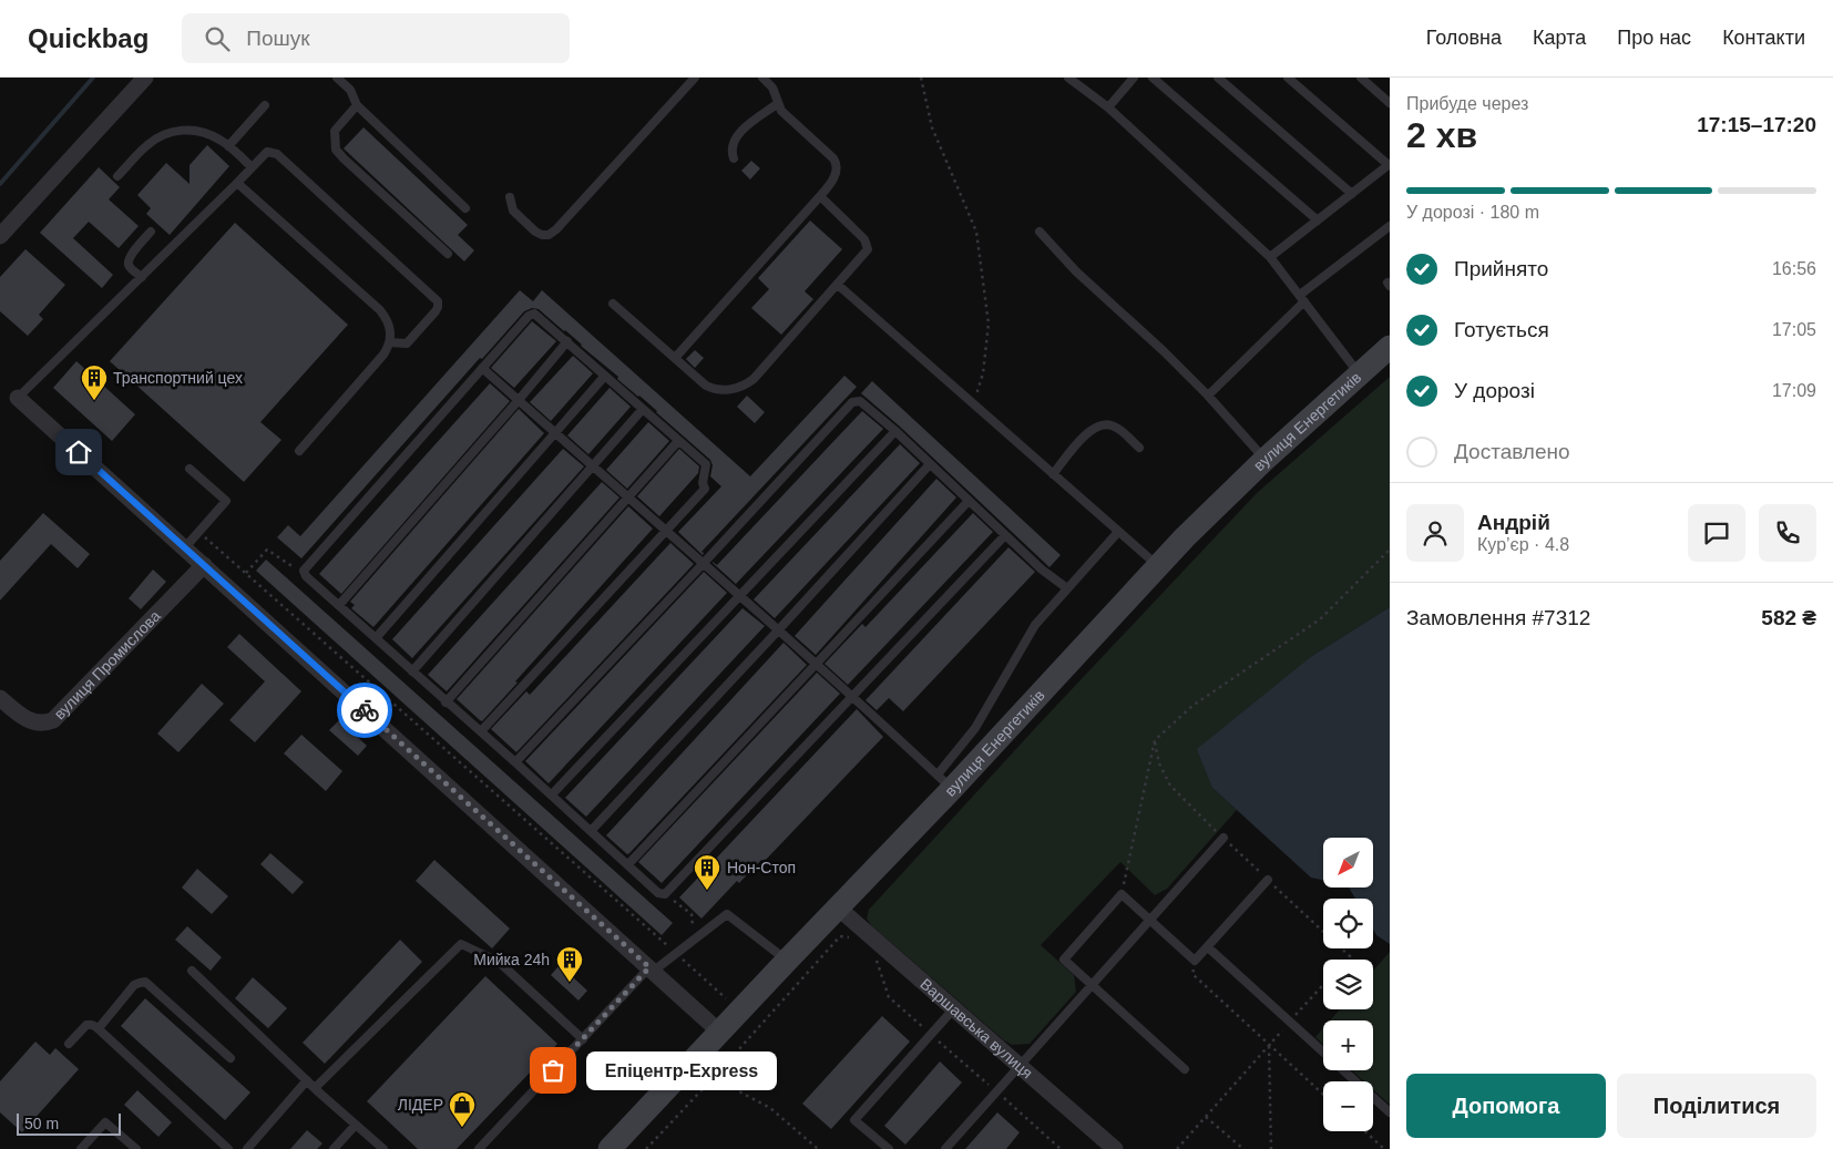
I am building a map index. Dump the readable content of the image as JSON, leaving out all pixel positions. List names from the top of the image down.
{
  "streets": {
    "main road": ["вулиця Енергетиків"],
    "street": ["вулиця Промислова", "Варшавська вулиця"]
  },
  "crossings": [
    ["вулиця Енергетиків", "Варшавська вулиця"]
  ],
  "places": {
    "building": ["Транспортний цех", "Нон-Стоп", "Мийка 24һ"],
    "other": ["Епіцентр-Express"],
    "shop": ["ЛІДЕР"]
  },
  "scale_bar": "50 m",
  "north": "bottom left",
  "page": {
    "header": "Quickbag",
    "search": "Пошук",
    "nav": [
      "Головна",
      "Карта",
      "Про нас",
      "Контакти"
    ],
    "heading": ["2 хв", "Прибуде через", "17:15–17:20"],
    "panel": [
      "Андрій",
      "Кур’єр · 4.8",
      "Замовлення #7312",
      "582 ₴"
    ],
    "bar": "У дорозі · 180 m",
    "list": [
      ["Прийнято", "16:56"],
      ["Готується", "17:05"],
      ["У дорозі", "17:09"],
      "Доставлено"
    ],
    "map_buttons": ["+", "−"],
    "bubble": "Епіцентр-Express",
    "buttons": ["Допомога", "Поділитися"],
    "scale": "50 m"
  }
}
